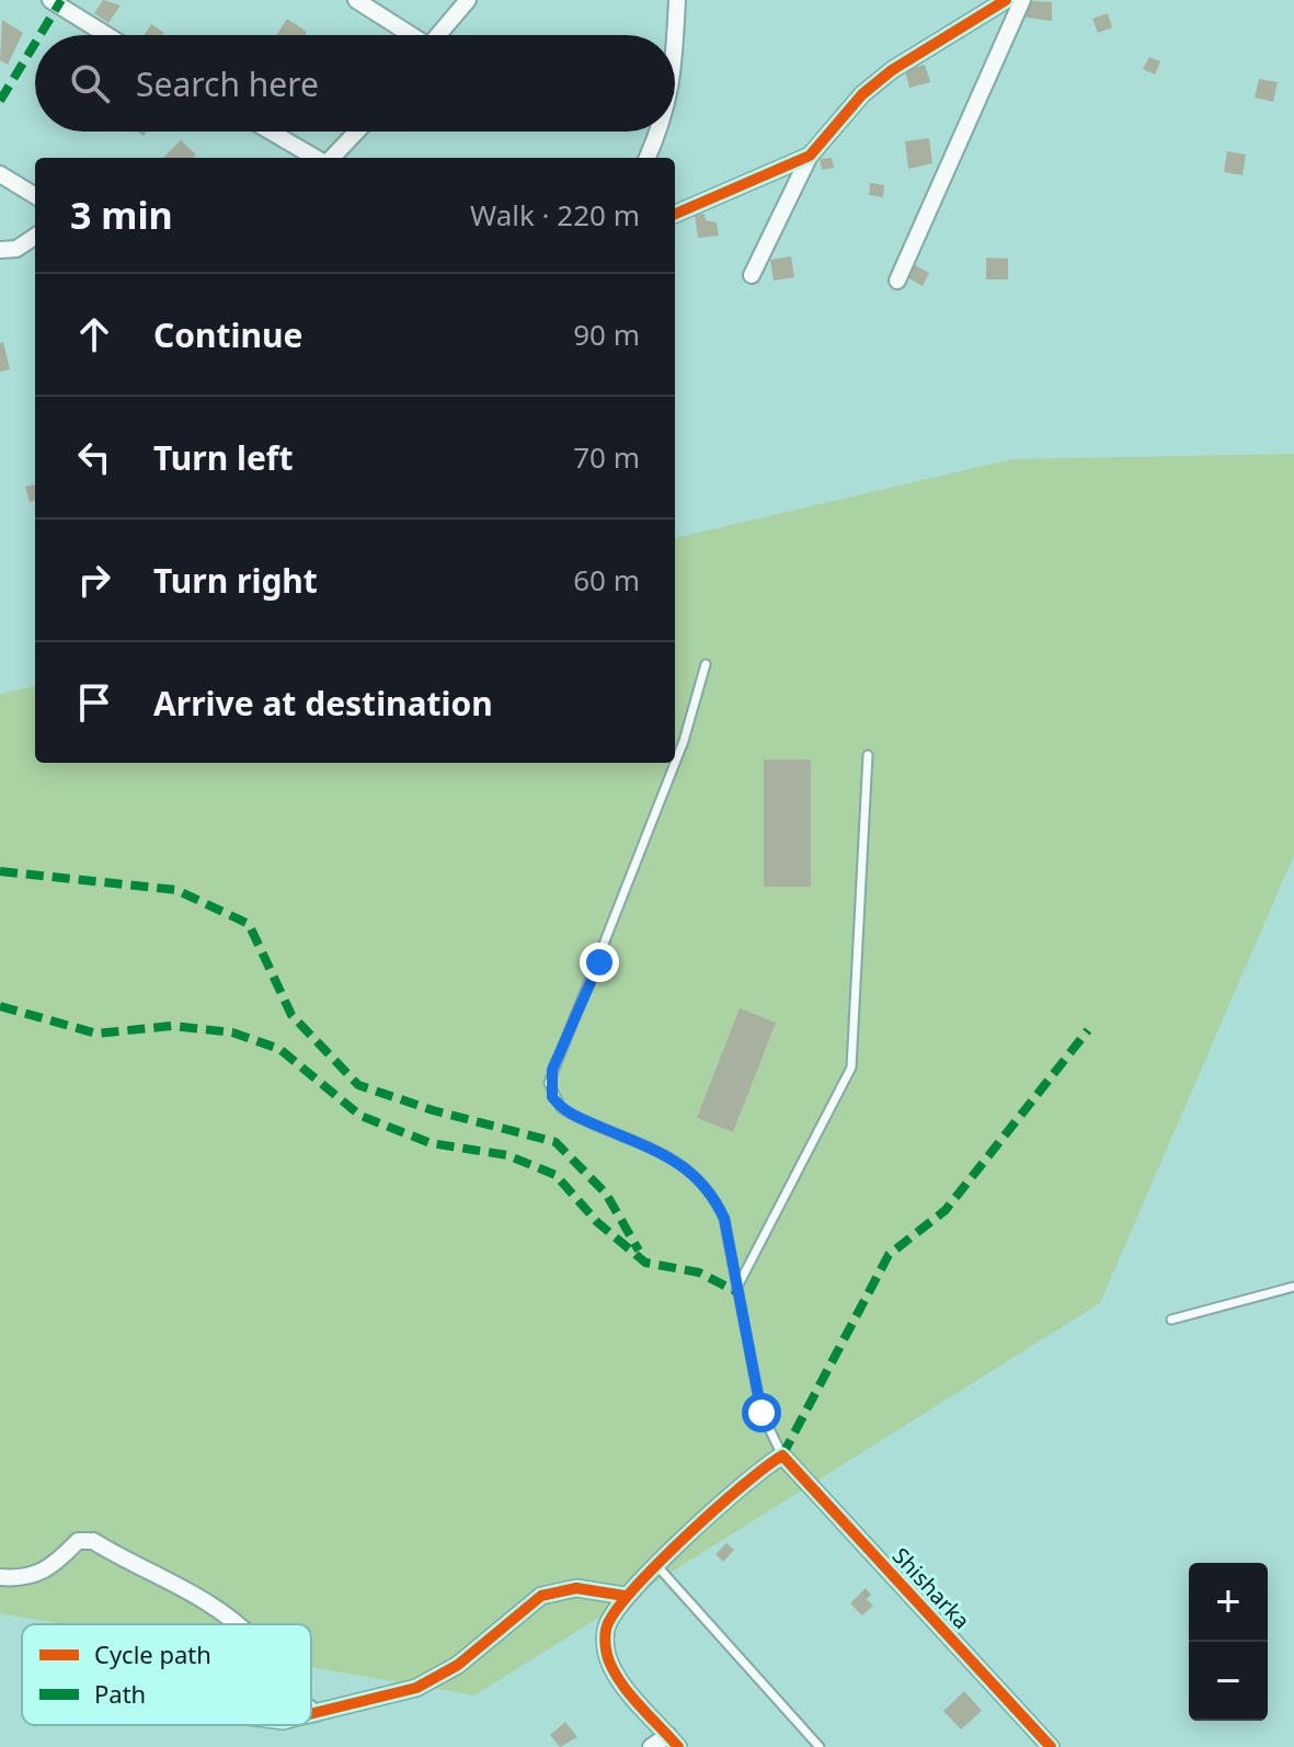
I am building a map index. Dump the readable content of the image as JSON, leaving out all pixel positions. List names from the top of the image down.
{
  "streets": {
    "street": ["Shisharka"]
  },
  "legend": ["Cycle path", "Path"],
  "page": {
    "search": "Search here",
    "heading": ["3 min", "Walk · 220 m"],
    "list": [
      ["Continue", "90 m"],
      ["Turn left", "70 m"],
      ["Turn right", "60 m"],
      "Arrive at destination"
    ],
    "map_buttons": ["+", "−"]
  }
}
